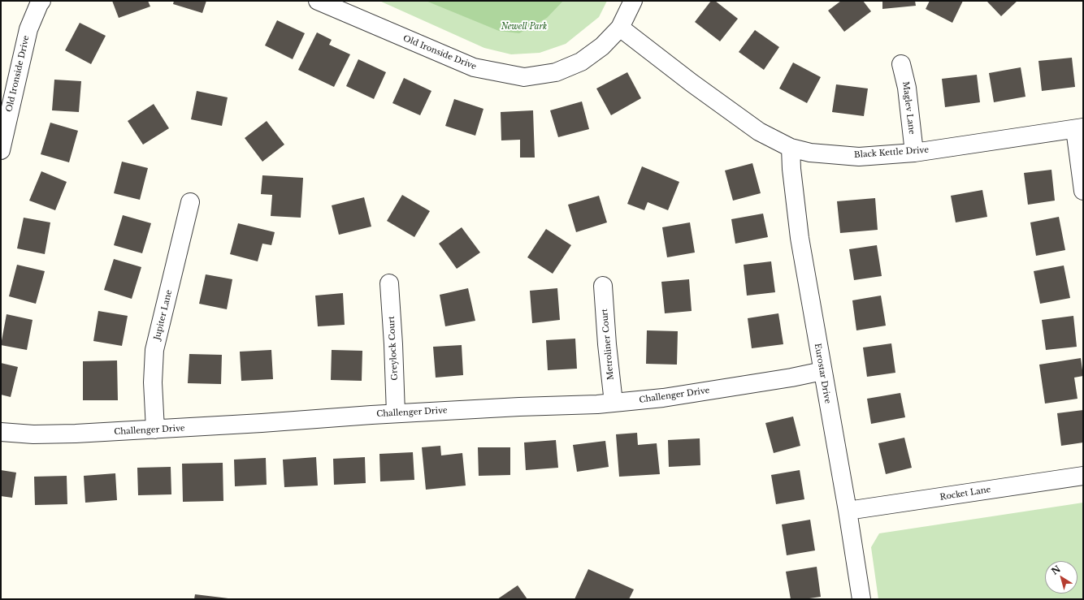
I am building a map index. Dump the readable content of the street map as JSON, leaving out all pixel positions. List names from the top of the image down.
{
  "streets": {
    "street": [
      "Old Ironside Drive",
      "Maglev Lane",
      "Black Kettle Drive",
      "Jupiter Lane",
      "Metroliner Court",
      "Greylock Court",
      "Eurostar Drive",
      "Challenger Drive",
      "Rocket Lane"
    ]
  },
  "crossings": [
    ["Old Ironside Drive", "Black Kettle Drive"],
    ["Maglev Lane", "Black Kettle Drive"],
    ["Black Kettle Drive", "Eurostar Drive"],
    ["Jupiter Lane", "Challenger Drive"],
    ["Metroliner Court", "Challenger Drive"],
    ["Greylock Court", "Challenger Drive"],
    ["Eurostar Drive", "Challenger Drive"],
    ["Eurostar Drive", "Rocket Lane"]
  ],
  "parks": ["Newell Park"],
  "north": "top left"
}
